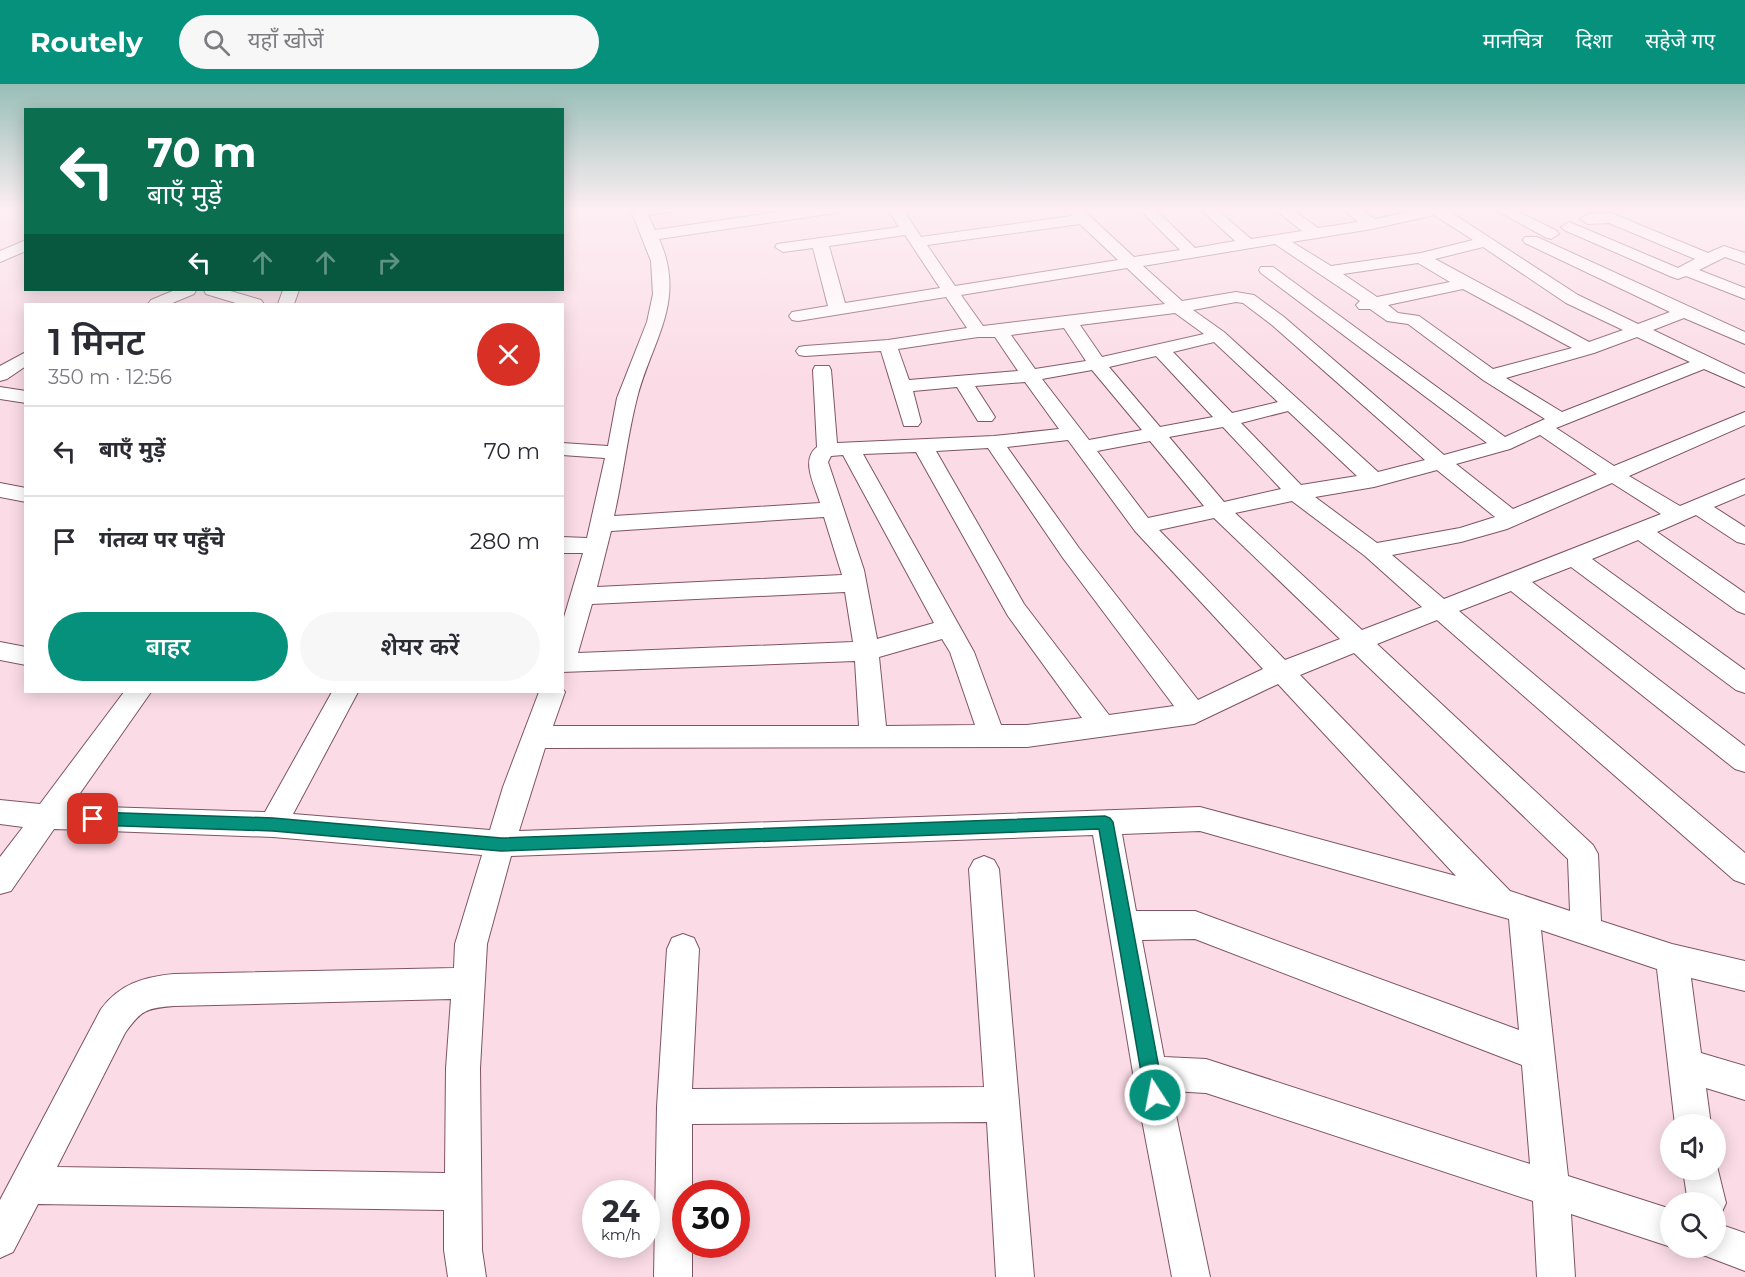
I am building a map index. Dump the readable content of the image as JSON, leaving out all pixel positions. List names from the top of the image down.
{
  "page": {
    "header": "Routely",
    "search": "यहाँ खोजें",
    "nav": ["मानचित्र", "दिशा", "सहेजे गए"],
    "turn": ["70 m", "बाएँ मुड़ें"],
    "heading": ["1 मिनट", "350 m · 12:56"],
    "list": [
      {
        "name": "बाएँ मुड़ें",
        "value": "70 m"
      },
      {
        "name": "गंतव्य पर पहुँचे",
        "value": "280 m"
      }
    ],
    "buttons": ["बाहर", "शेयर करें"],
    "speed": "24 km/h",
    "limit": "30"
  }
}
